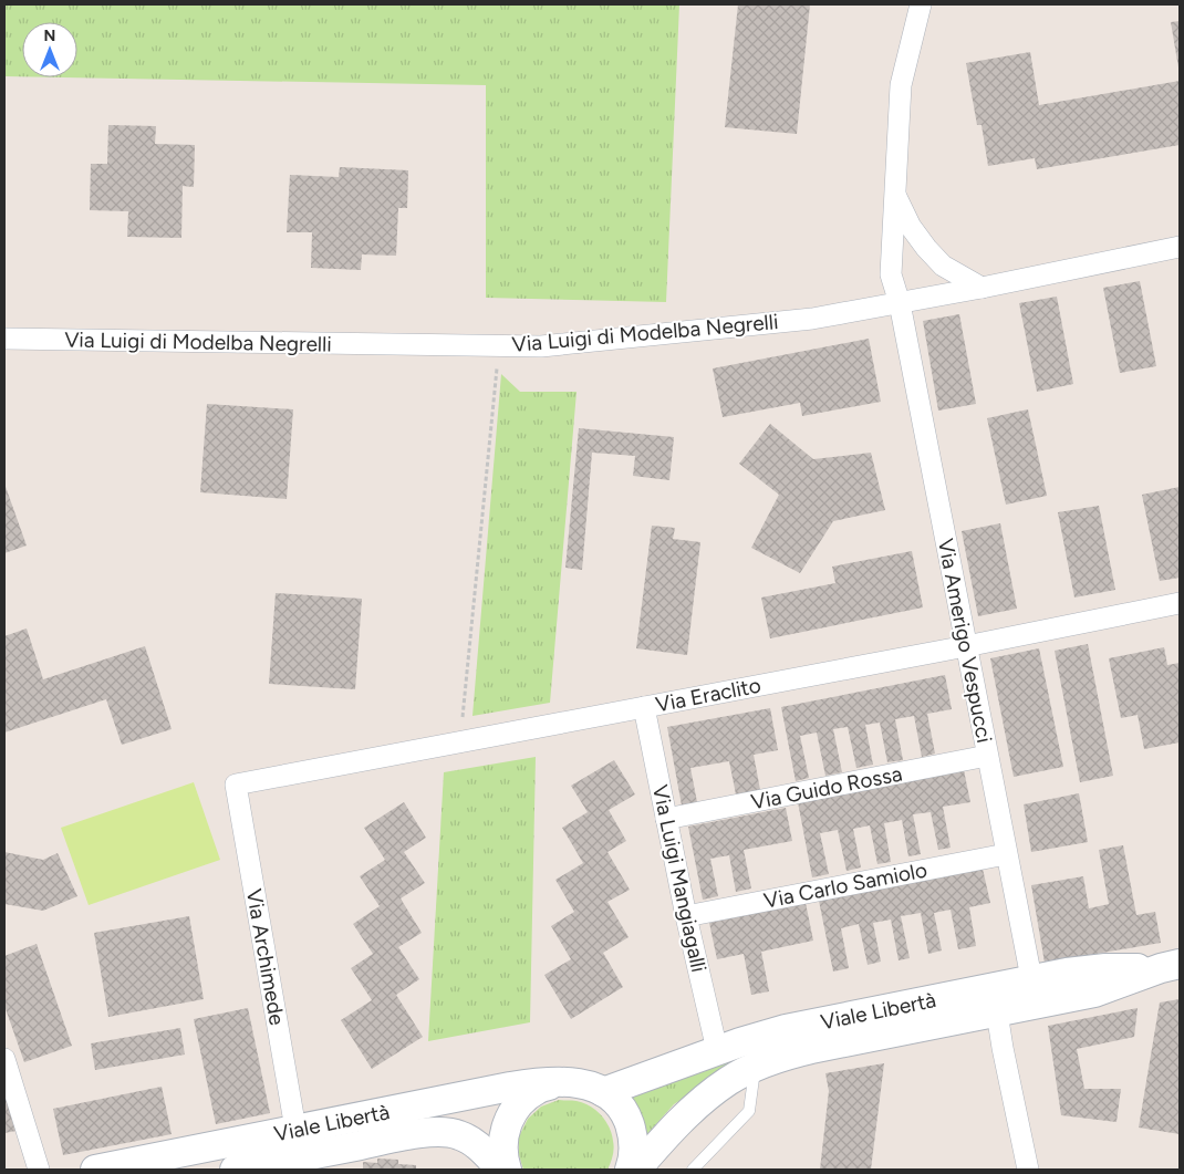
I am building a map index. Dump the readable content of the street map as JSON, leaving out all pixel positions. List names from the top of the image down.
{
  "streets": {
    "main road": ["Viale Libertà"],
    "street": [
      "Via Luigi di Modelba Negrelli",
      "Via Amerigo Vespucci",
      "Via Eraclito",
      "Via Guido Rossa",
      "Via Luigi Mangiagalli",
      "Via Carlo Samiolo",
      "Via Archimede"
    ]
  },
  "crossings": [
    ["Via Luigi di Modelba Negrelli", "Via Amerigo Vespucci"],
    ["Via Amerigo Vespucci", "Via Eraclito"],
    ["Via Amerigo Vespucci", "Via Guido Rossa"],
    ["Via Amerigo Vespucci", "Via Carlo Samiolo"],
    ["Via Amerigo Vespucci", "Viale Libertà"],
    ["Via Eraclito", "Via Luigi Mangiagalli"],
    ["Via Eraclito", "Via Archimede"],
    ["Via Guido Rossa", "Via Luigi Mangiagalli"],
    ["Via Luigi Mangiagalli", "Via Carlo Samiolo"],
    ["Via Luigi Mangiagalli", "Viale Libertà"],
    ["Via Archimede", "Viale Libertà"]
  ],
  "north": "top"
}
